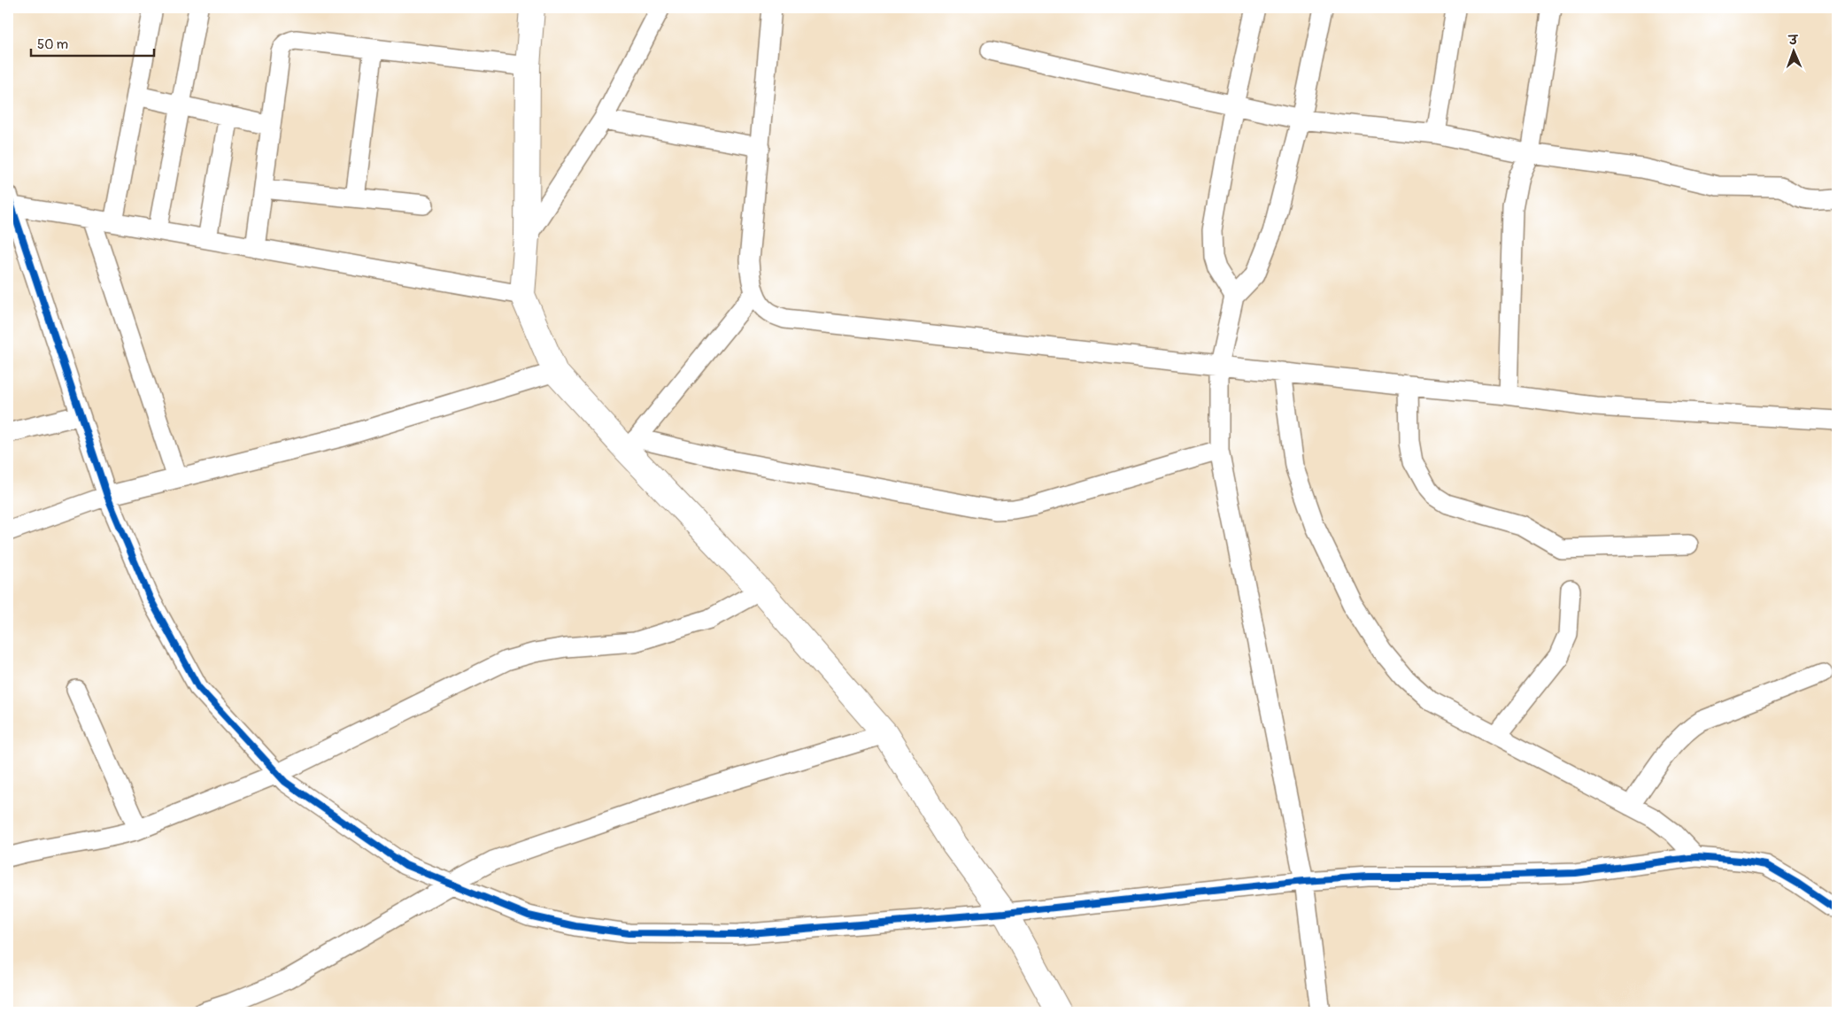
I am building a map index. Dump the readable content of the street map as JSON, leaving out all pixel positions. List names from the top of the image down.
{
  "scale_bar": "50 m",
  "north": "top"
}
